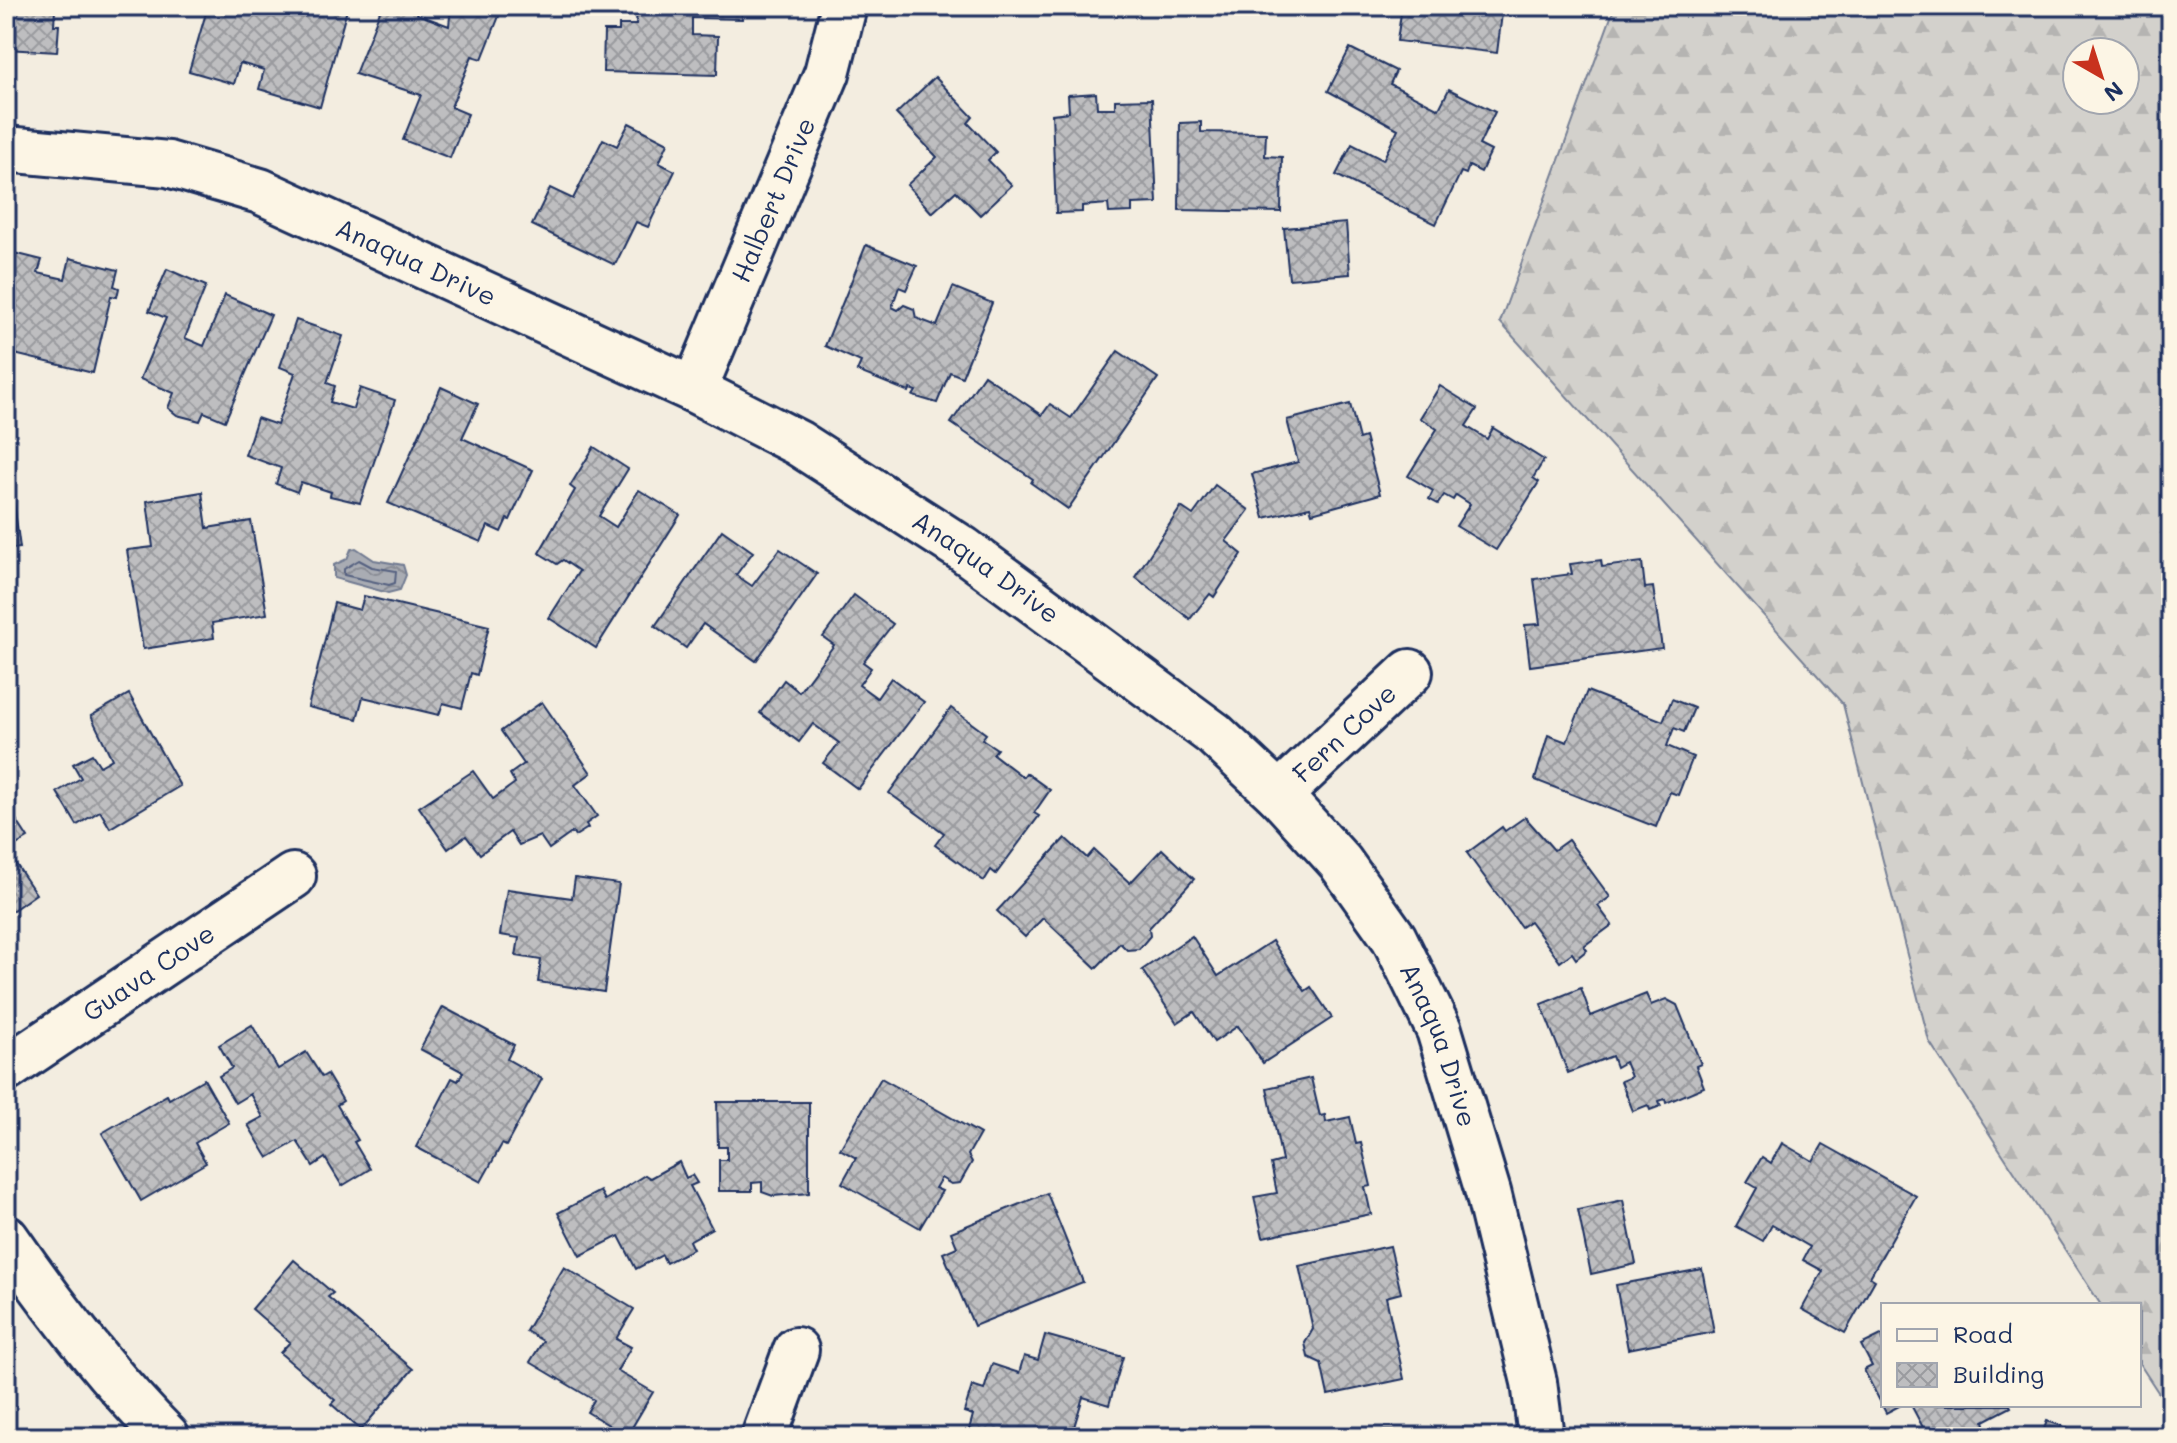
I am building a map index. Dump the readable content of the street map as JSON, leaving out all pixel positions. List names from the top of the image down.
{
  "streets": {
    "street": [
      "Halbert Drive",
      "Anaqua Drive",
      "Fern Cove",
      "Guava Cove"
    ]
  },
  "crossings": [
    ["Halbert Drive", "Anaqua Drive"],
    ["Anaqua Drive", "Fern Cove"]
  ],
  "legend": ["Road", "Building"],
  "north": "bottom right"
}
